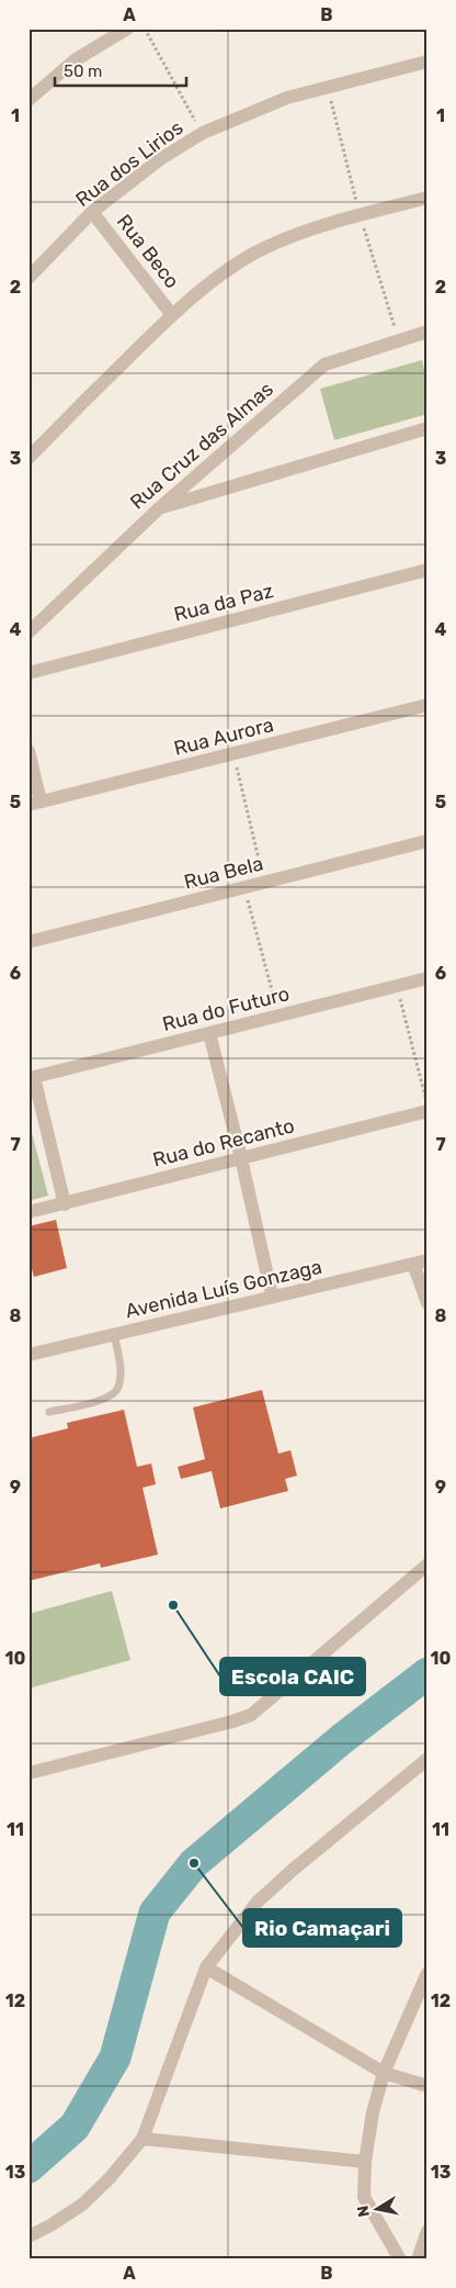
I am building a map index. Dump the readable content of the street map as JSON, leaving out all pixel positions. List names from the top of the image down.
{
  "streets": {
    "street": [
      "Rua dos Lirios",
      "Rua Beco",
      "Rua Cruz das Almas",
      "Rua da Paz",
      "Rua Aurora",
      "Rua Bela",
      "Rua do Futuro",
      "Rua do Recanto",
      "Avenida Luís Gonzaga"
    ]
  },
  "crossings": [
    ["Rua dos Lirios", "Rua Beco"],
    ["Rua do Futuro", "Rua do Recanto"]
  ],
  "places": ["Escola CAIC", "Rio Camaçari"],
  "scale_bar": "50 m",
  "north": "left",
  "grid": {
    "columns": ["A", "B"],
    "rows": [
      "1",
      "2",
      "3",
      "4",
      "5",
      "6",
      "7",
      "8",
      "9",
      "10",
      "11",
      "12",
      "13"
    ]
  }
}
